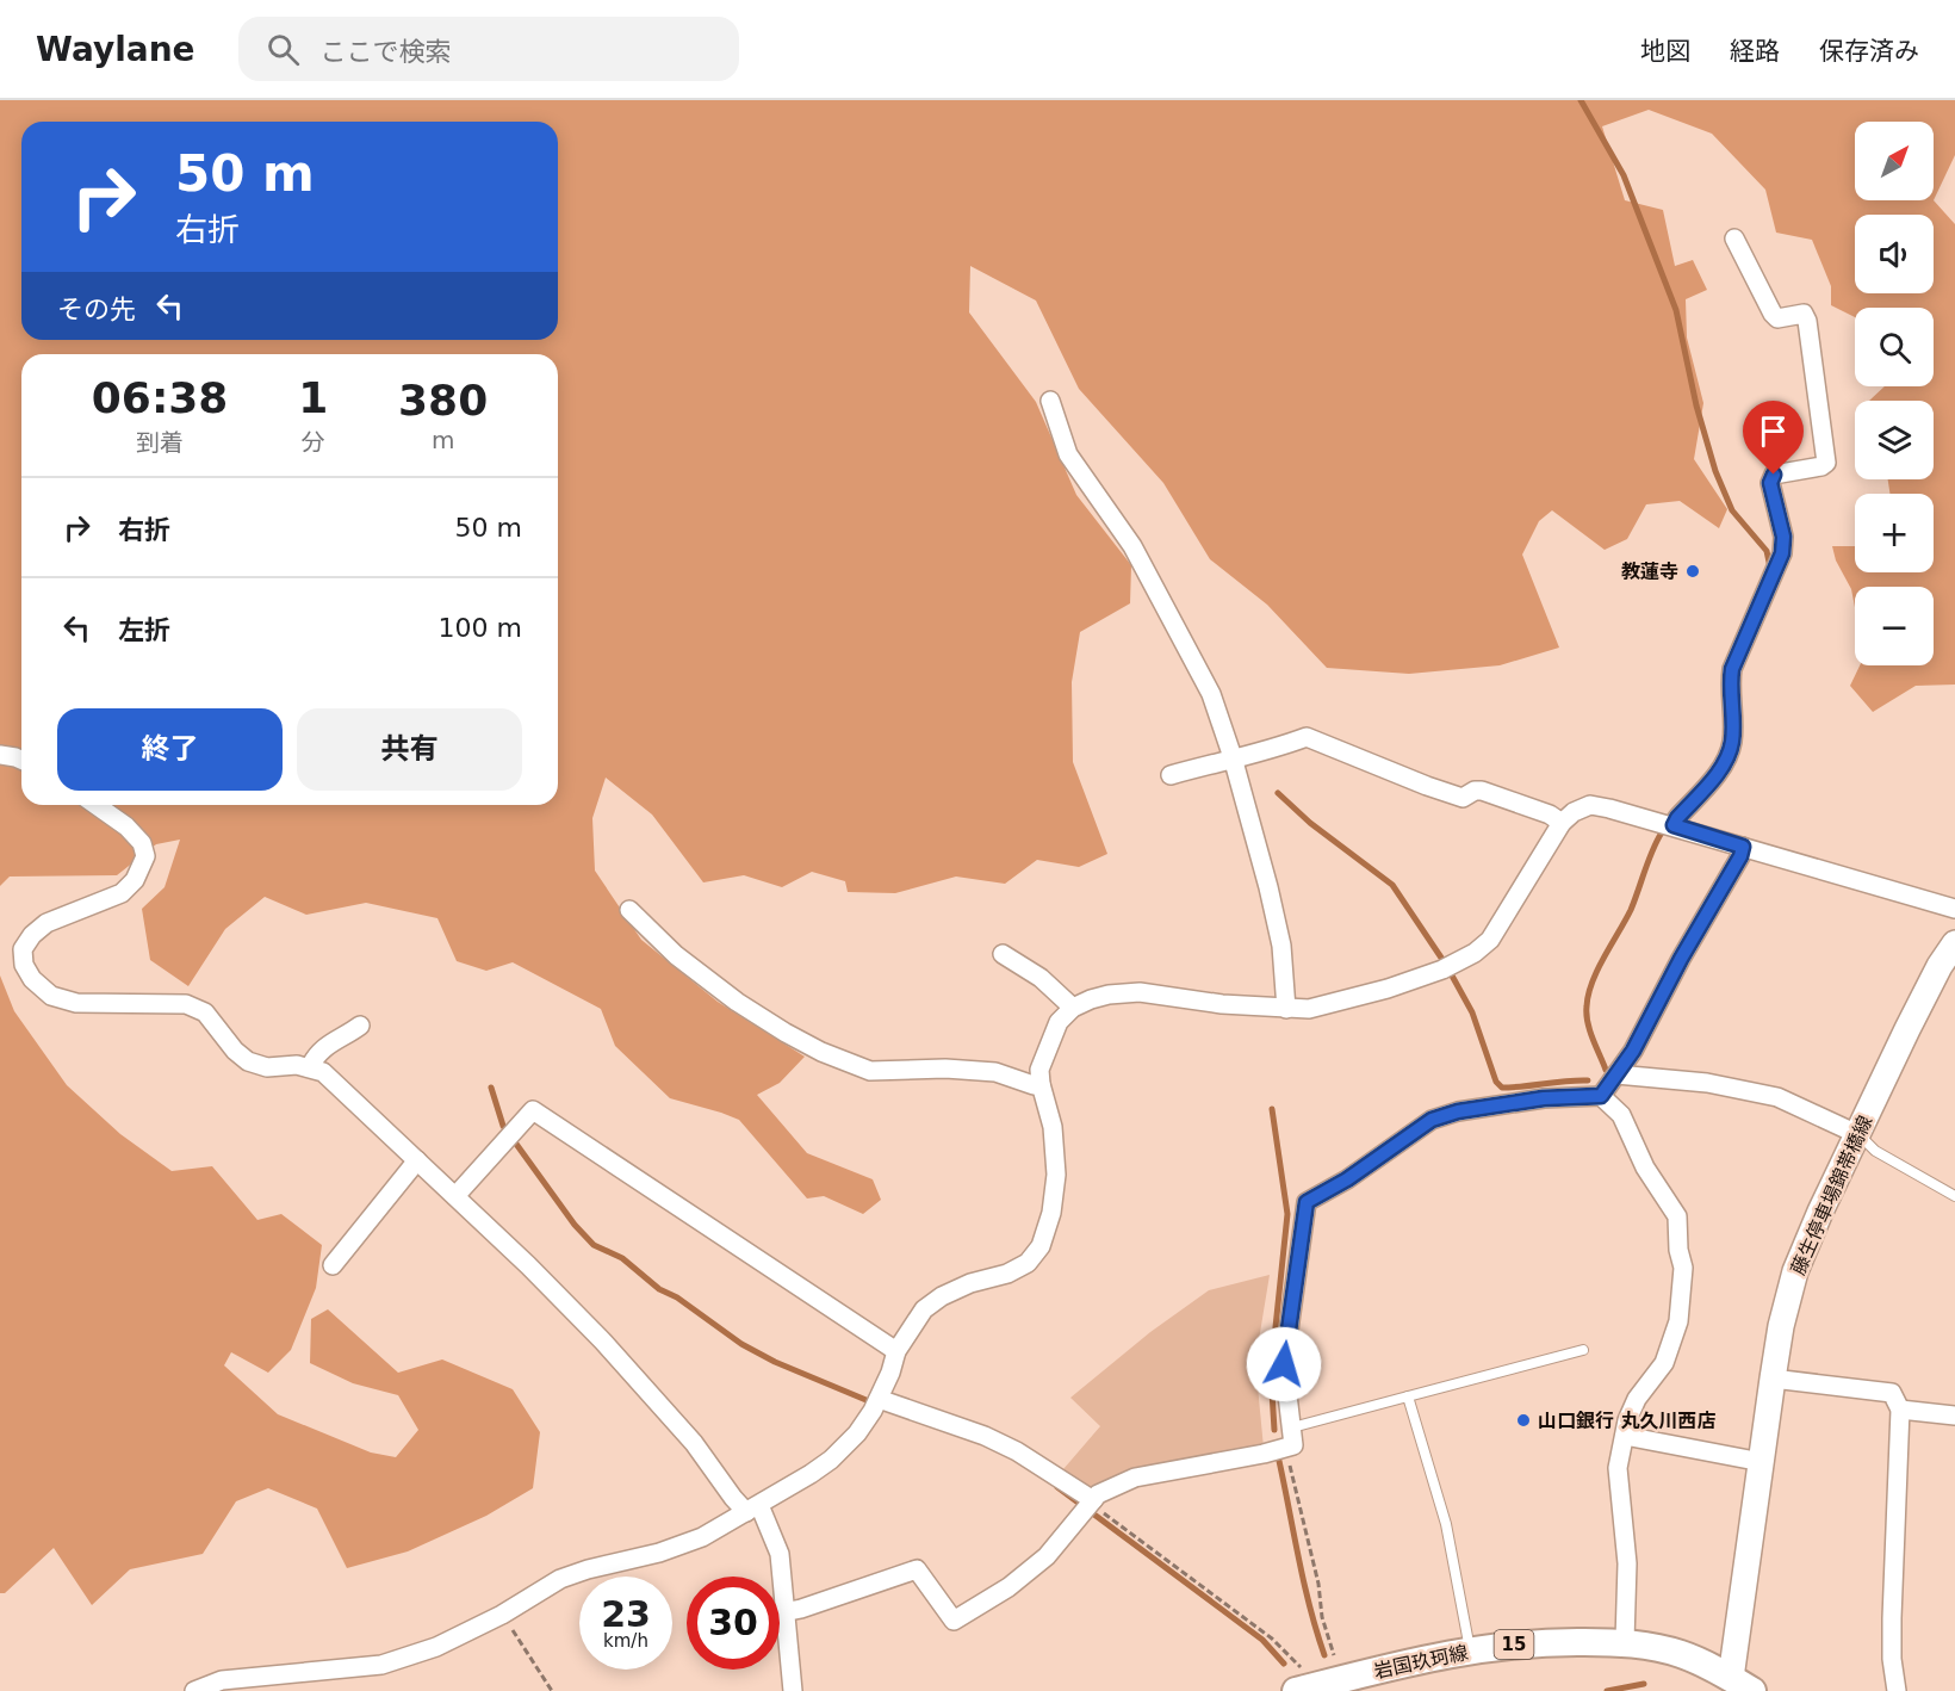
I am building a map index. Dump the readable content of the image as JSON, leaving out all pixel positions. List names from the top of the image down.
{
  "streets": {
    "main road": ["藤生停車場錦帯橋線", "15", "岩国玖珂線"]
  },
  "crossings": [
    ["藤生停車場錦帯橋線", "岩国玖珂線"]
  ],
  "places": ["教蓮寺", "山口銀行 丸久川西店"],
  "north": "top right",
  "page": {
    "header": "Waylane",
    "search": "ここで検索",
    "nav": ["地図", "経路", "保存済み"],
    "map_buttons": ["+", "−"],
    "turn": ["50 m", "右折"],
    "then": "その先",
    "eta": [
      "06:38",
      "到着",
      "1",
      "分",
      "380",
      "m"
    ],
    "list": [
      {
        "name": "右折",
        "value": "50 m"
      },
      {
        "name": "左折",
        "value": "100 m"
      }
    ],
    "buttons": ["終了", "共有"],
    "speed": "23 km/h",
    "limit": "30"
  }
}
